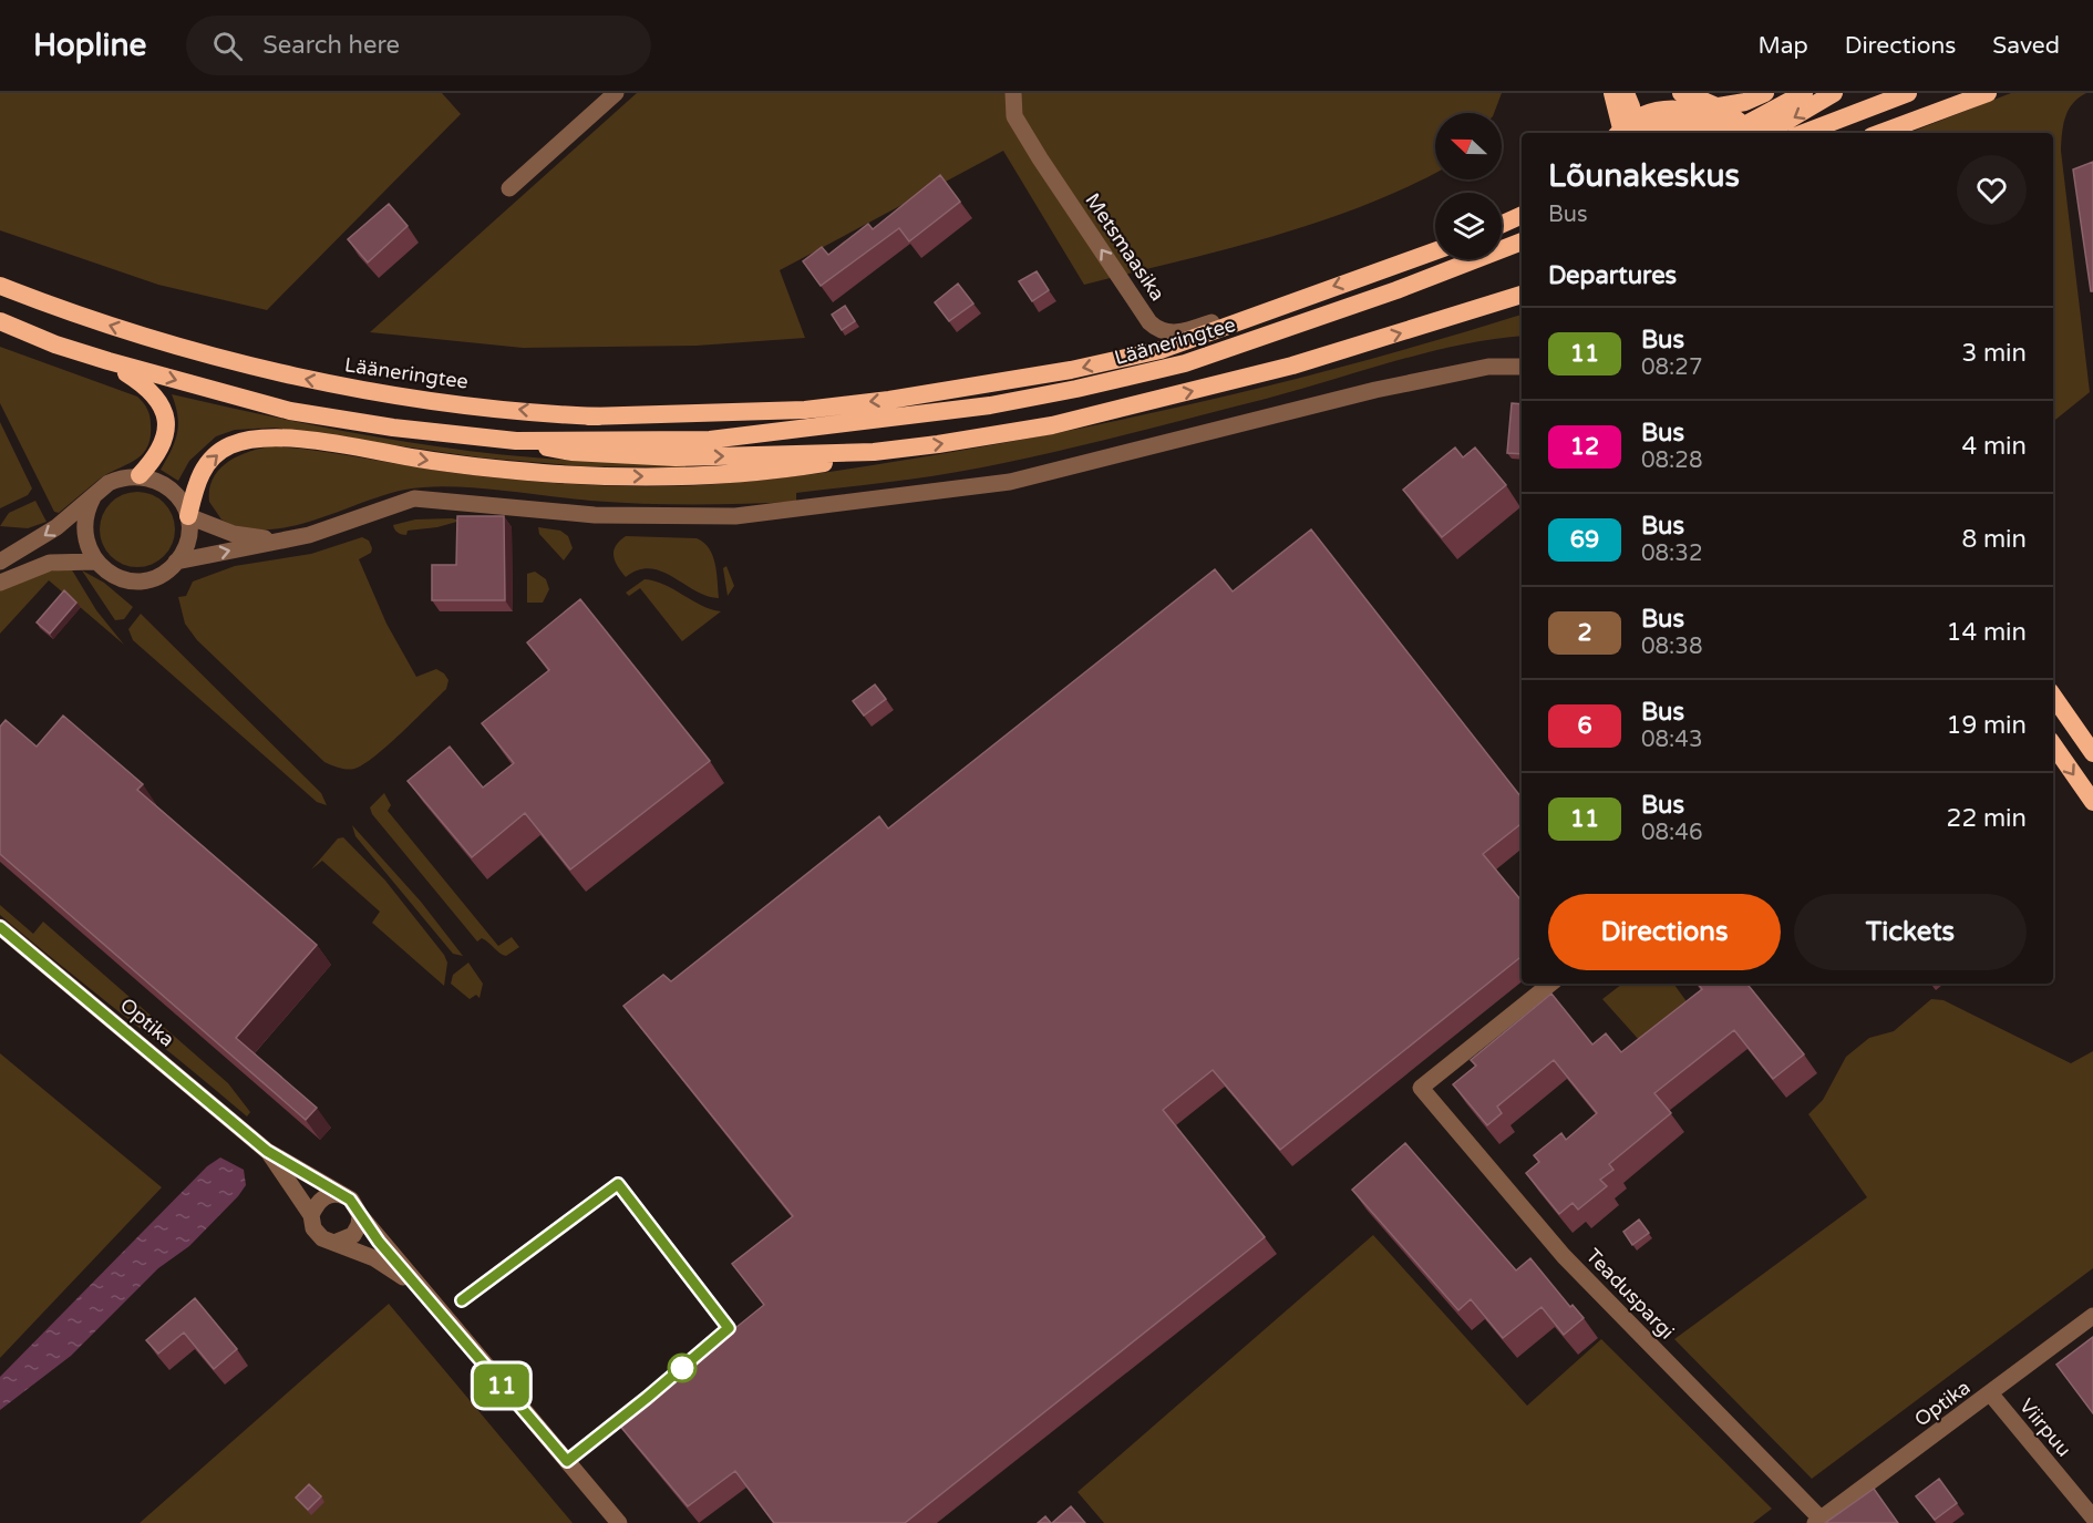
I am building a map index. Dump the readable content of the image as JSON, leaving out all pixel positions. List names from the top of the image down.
{
  "streets": {
    "highway": ["Lääneringtee"],
    "street": [
      "Metsmaasika",
      "Optika",
      "Teaduspargi",
      "Viirpuu"
    ]
  },
  "crossings": [
    ["Optika", "Teaduspargi"],
    ["Optika", "Viirpuu"]
  ],
  "one_way": ["Metsmaasika"],
  "lines": ["bus line 11"],
  "north": "left",
  "page": {
    "header": "Hopline",
    "search": "Search here",
    "nav": ["Map", "Directions", "Saved"],
    "on_map": "11",
    "heading": [
      ["Lõunakeskus", "Bus"],
      "Departures"
    ],
    "list": [
      {
        "mark": "11",
        "name": "Bus",
        "note": "08:27",
        "value": "3 min"
      },
      {
        "mark": "12",
        "name": "Bus",
        "note": "08:28",
        "value": "4 min"
      },
      {
        "mark": "69",
        "name": "Bus",
        "note": "08:32",
        "value": "8 min"
      },
      {
        "mark": "2",
        "name": "Bus",
        "note": "08:38",
        "value": "14 min"
      },
      {
        "mark": "6",
        "name": "Bus",
        "note": "08:43",
        "value": "19 min"
      },
      {
        "mark": "11",
        "name": "Bus",
        "note": "08:46",
        "value": "22 min"
      }
    ],
    "buttons": ["Directions", "Tickets"]
  }
}
